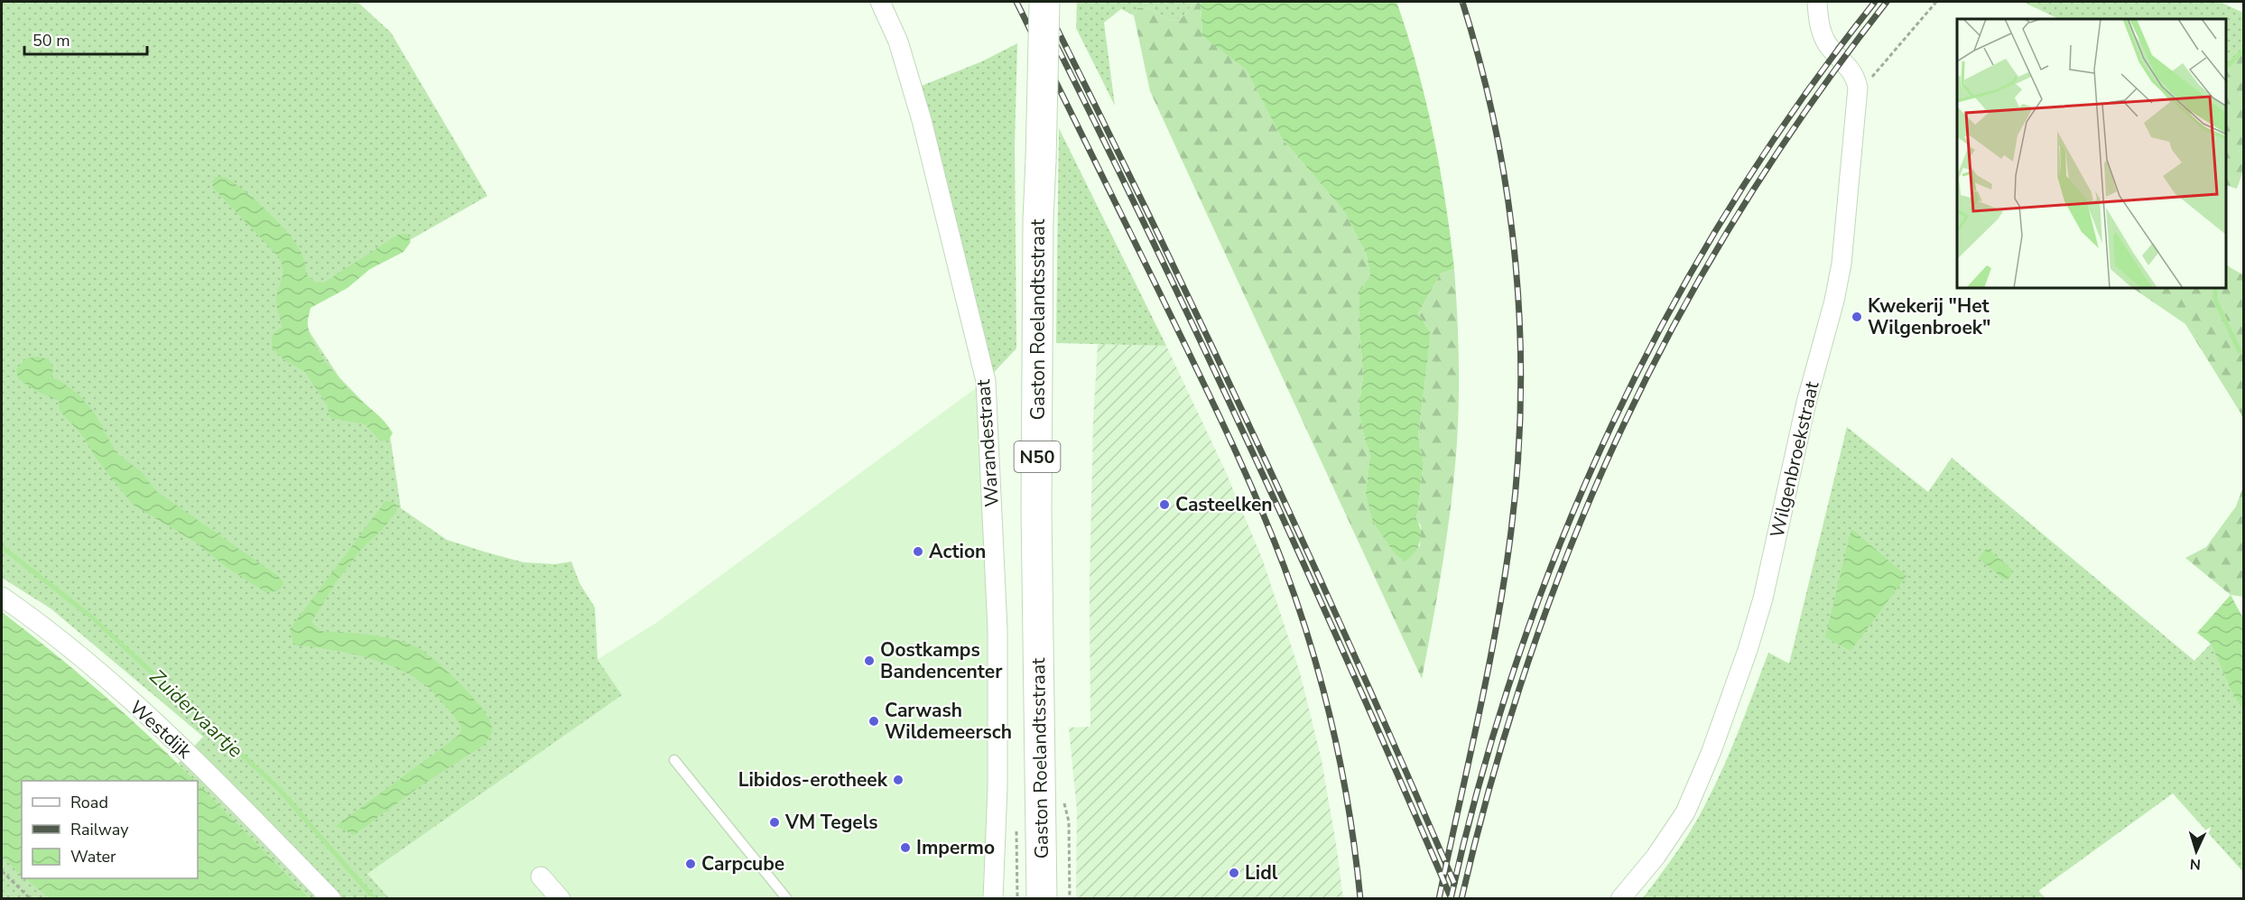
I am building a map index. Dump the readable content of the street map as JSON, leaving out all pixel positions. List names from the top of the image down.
{
  "streets": {
    "main road": ["Gaston Roelandtsstraat", "N50"],
    "street": ["Warandestraat", "Wilgenbroekstraat", "Westdijk"]
  },
  "water": ["Zuidervaartje"],
  "places": [
    "Kwekerij \"Het Wilgenbroek\"",
    "Casteelken",
    "Action",
    "Oostkamps Bandencenter",
    "Carwash Wildemeersch",
    "Libidos-erotheek",
    "VM Tegels",
    "Impermo",
    "Carpcube",
    "Lidl"
  ],
  "legend": ["Road", "Railway", "Water"],
  "scale_bar": "50 m",
  "north": "bottom"
}
